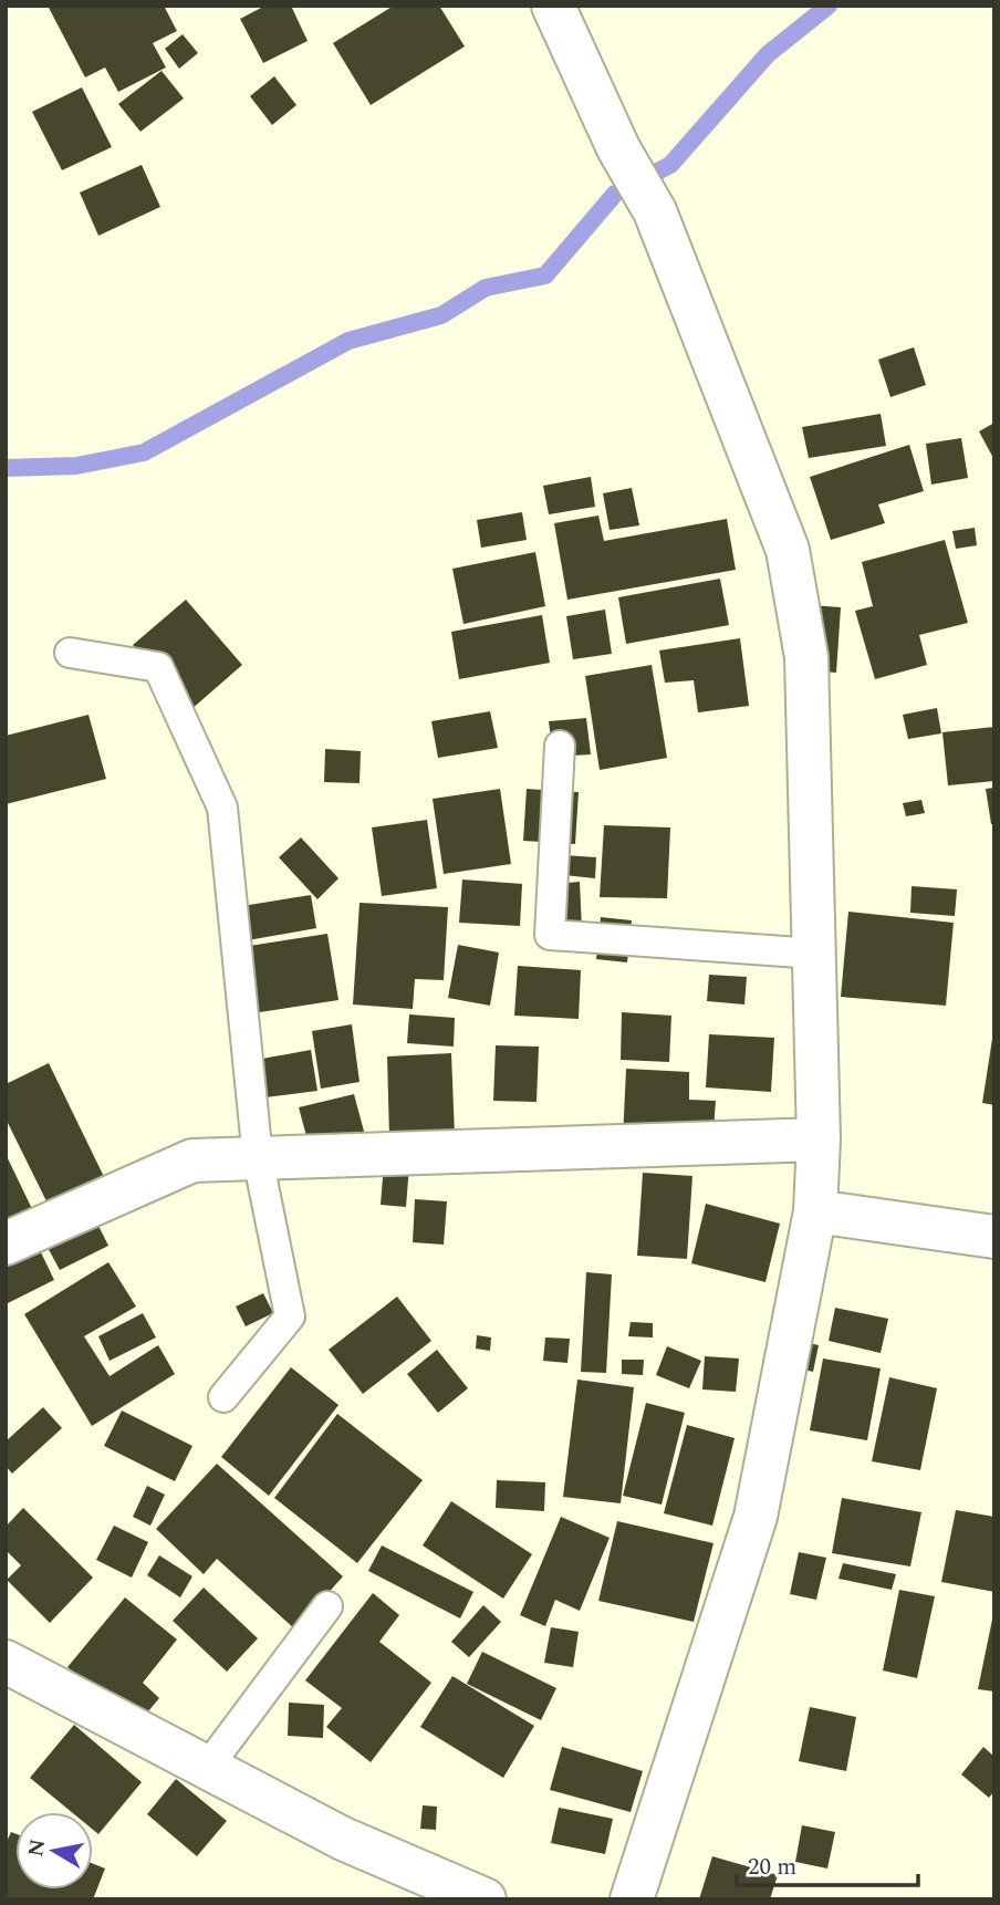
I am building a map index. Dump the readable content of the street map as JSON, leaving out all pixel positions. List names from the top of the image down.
{
  "scale_bar": "20 m",
  "north": "left"
}
